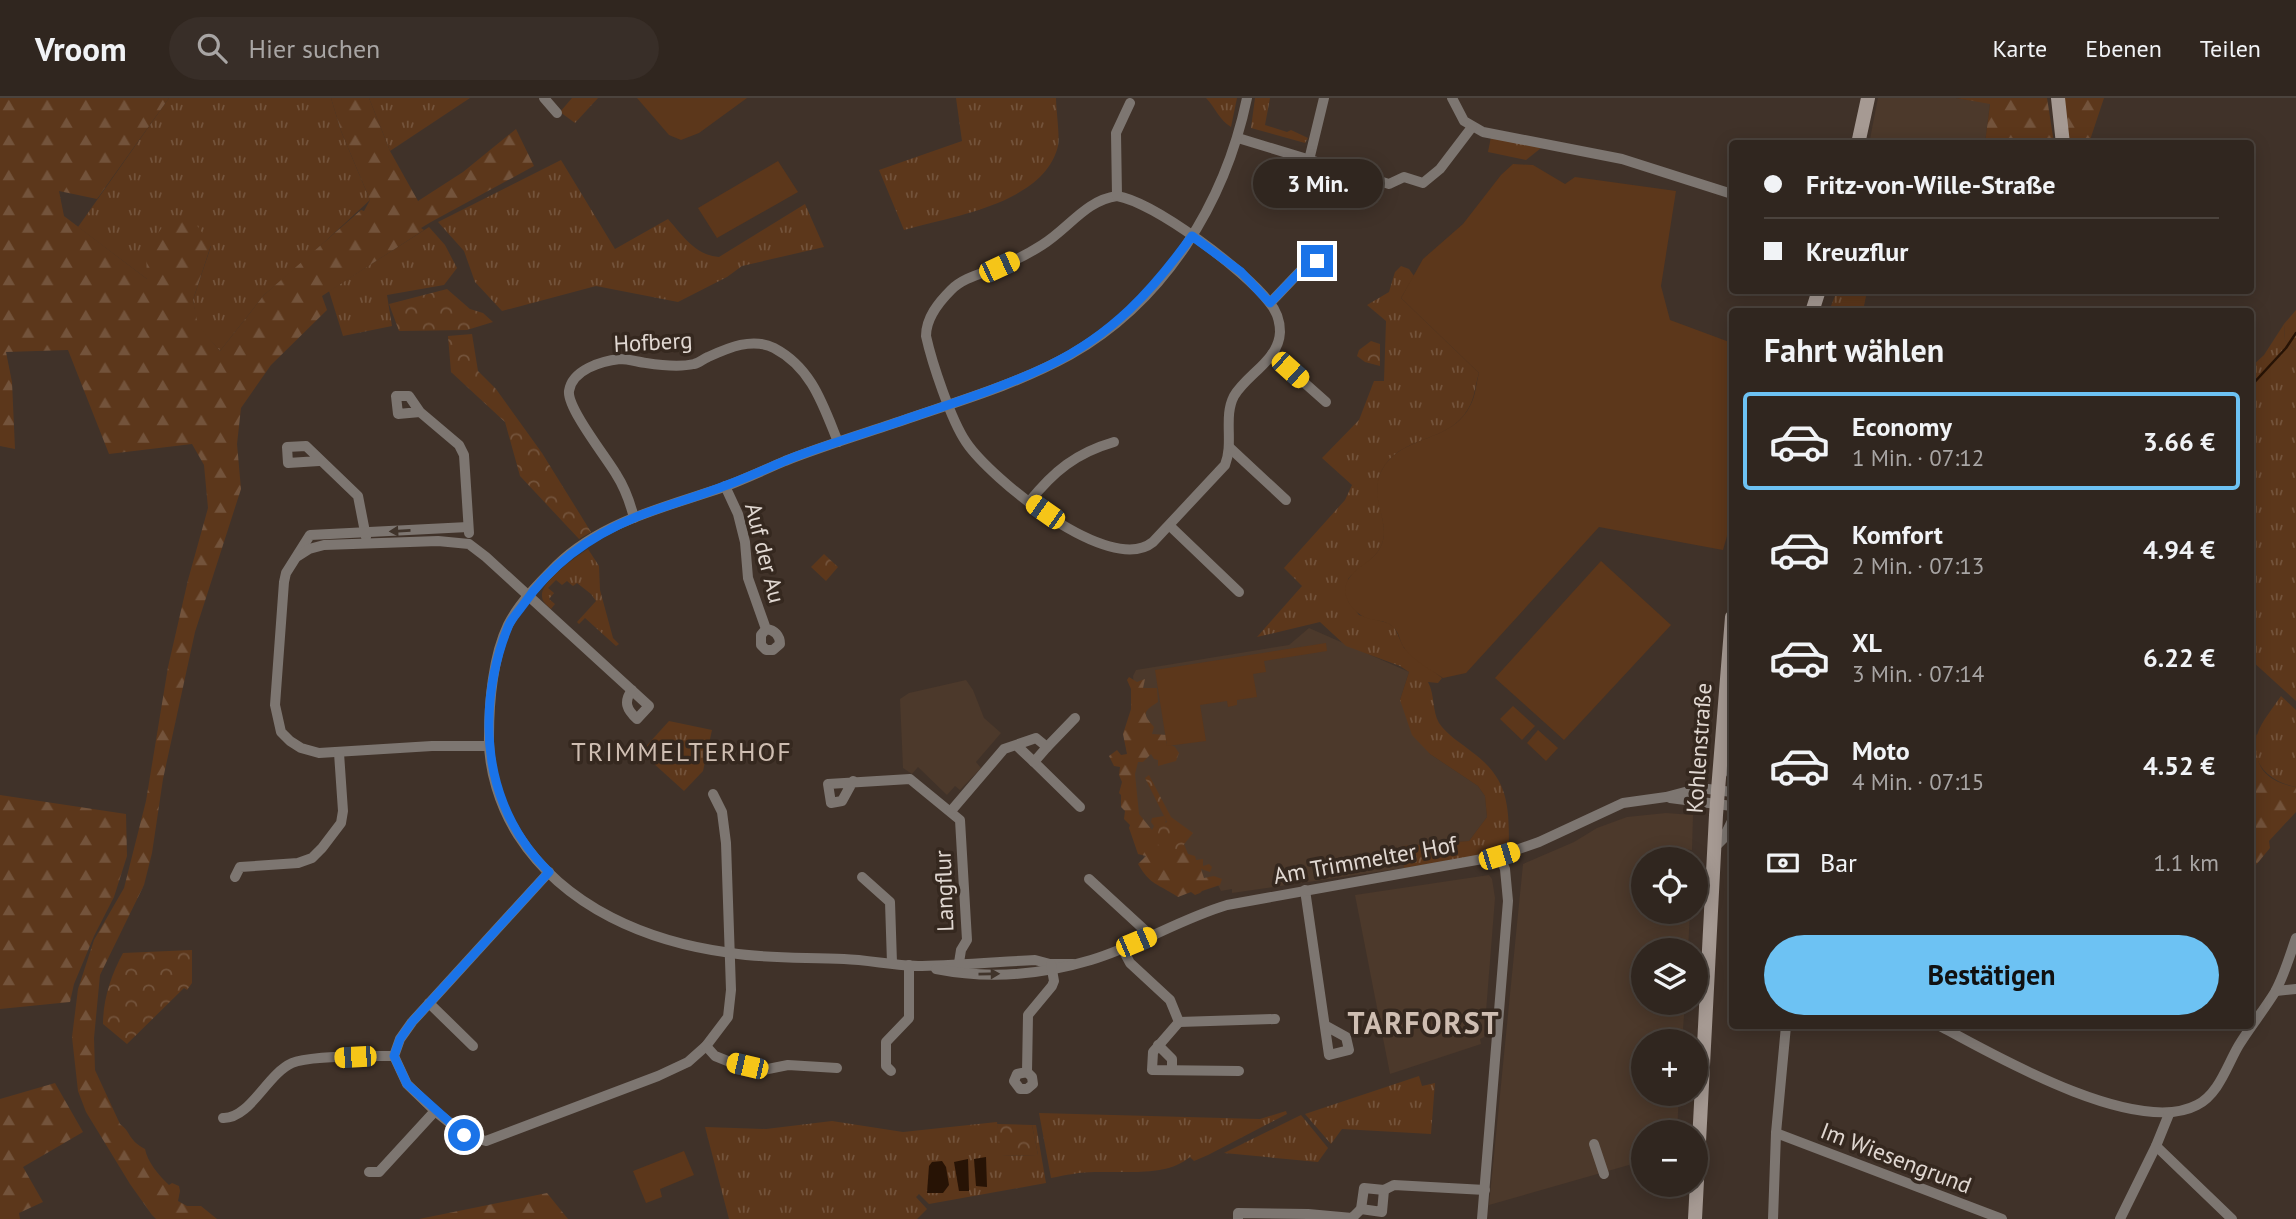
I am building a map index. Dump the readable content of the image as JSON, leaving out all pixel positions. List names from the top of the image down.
{
  "streets": {
    "main road": ["Kohlenstraße"],
    "street": [
      "Hofberg",
      "Auf der Au",
      "Am Trimmelter Hof",
      "Langflur",
      "Im Wiesengrund"
    ]
  },
  "crossings": [
    ["Hofberg", "Am Trimmelter Hof"],
    ["Auf der Au", "Am Trimmelter Hof"],
    ["Kohlenstraße", "Am Trimmelter Hof"],
    ["Am Trimmelter Hof", "Langflur"]
  ],
  "districts": ["TRIMMELTERHOF", "TARFORST"],
  "page": {
    "header": "Vroom",
    "search": "Hier suchen",
    "nav": ["Karte", "Ebenen", "Teilen"],
    "banner": ["Fritz-von-Wille-Straße", "Kreuzflur"],
    "bubble": "3 Min.",
    "heading": "Fahrt wählen",
    "list": [
      {
        "name": "Economy",
        "note": "1 Min. · 07:12",
        "value": "3.66 €"
      },
      {
        "name": "Komfort",
        "note": "2 Min. · 07:13",
        "value": "4.94 €"
      },
      {
        "name": "XL",
        "note": "3 Min. · 07:14",
        "value": "6.22 €"
      },
      {
        "name": "Moto",
        "note": "4 Min. · 07:15",
        "value": "4.52 €"
      }
    ],
    "pay": ["Bar", "1.1 km"],
    "map_buttons": ["+", "−"],
    "buttons": "Bestätigen"
  }
}
